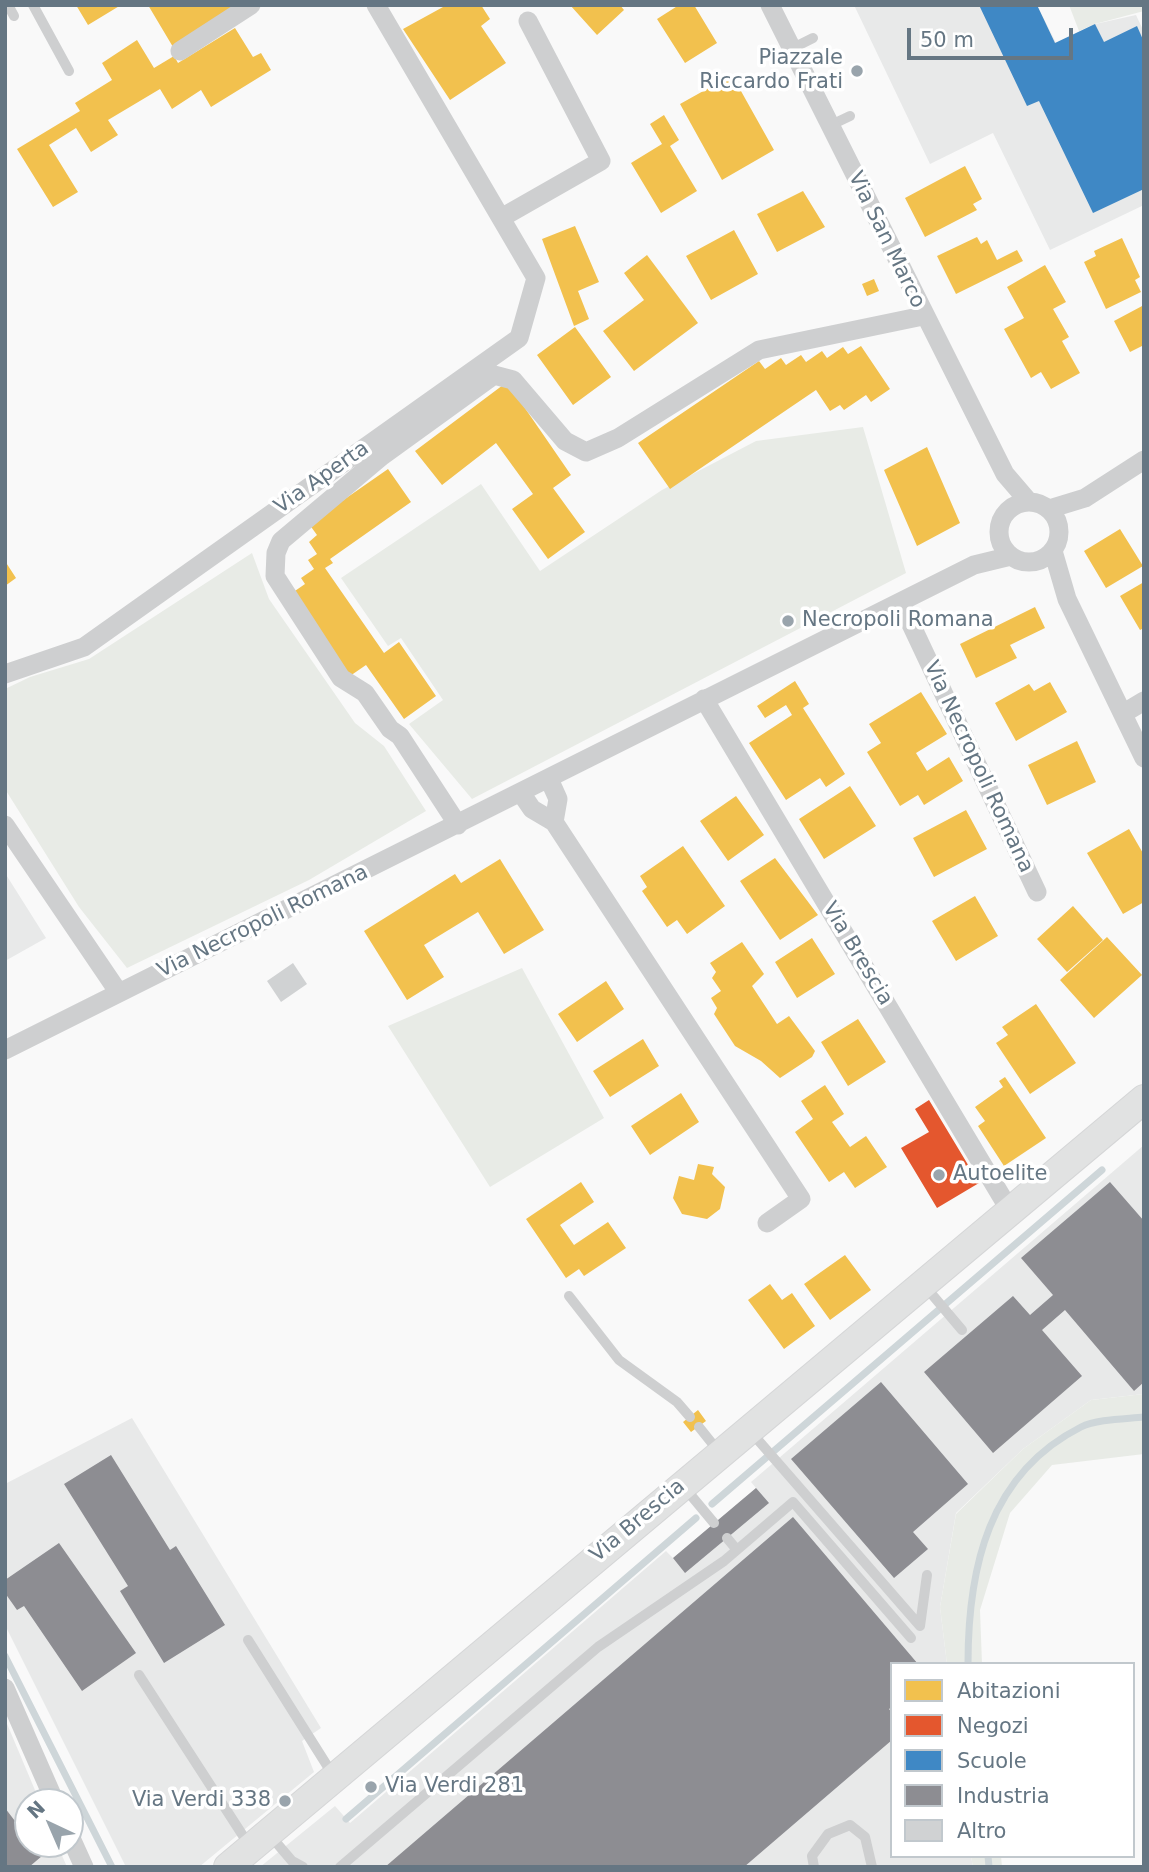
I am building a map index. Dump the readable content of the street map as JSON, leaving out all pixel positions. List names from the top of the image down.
{
  "streets": {
    "main road": ["Via Brescia"],
    "street": ["Via San Marco", "Via Aperta", "Via Necropoli Romana"]
  },
  "crossings": [
    ["Via San Marco", "Via Aperta"],
    ["Via San Marco", "Via Necropoli Romana"],
    ["Via Aperta", "Via Necropoli Romana"],
    ["Via Necropoli Romana", "Via Brescia"]
  ],
  "places": [
    "Piazzale Riccardo Frati",
    "Necropoli Romana",
    "Autoelite",
    "Via Verdi 281",
    "Via Verdi 338"
  ],
  "legend": [
    "Abitazioni",
    "Negozi",
    "Scuole",
    "Industria",
    "Altro"
  ],
  "scale_bar": "50 m",
  "north": "top left"
}
